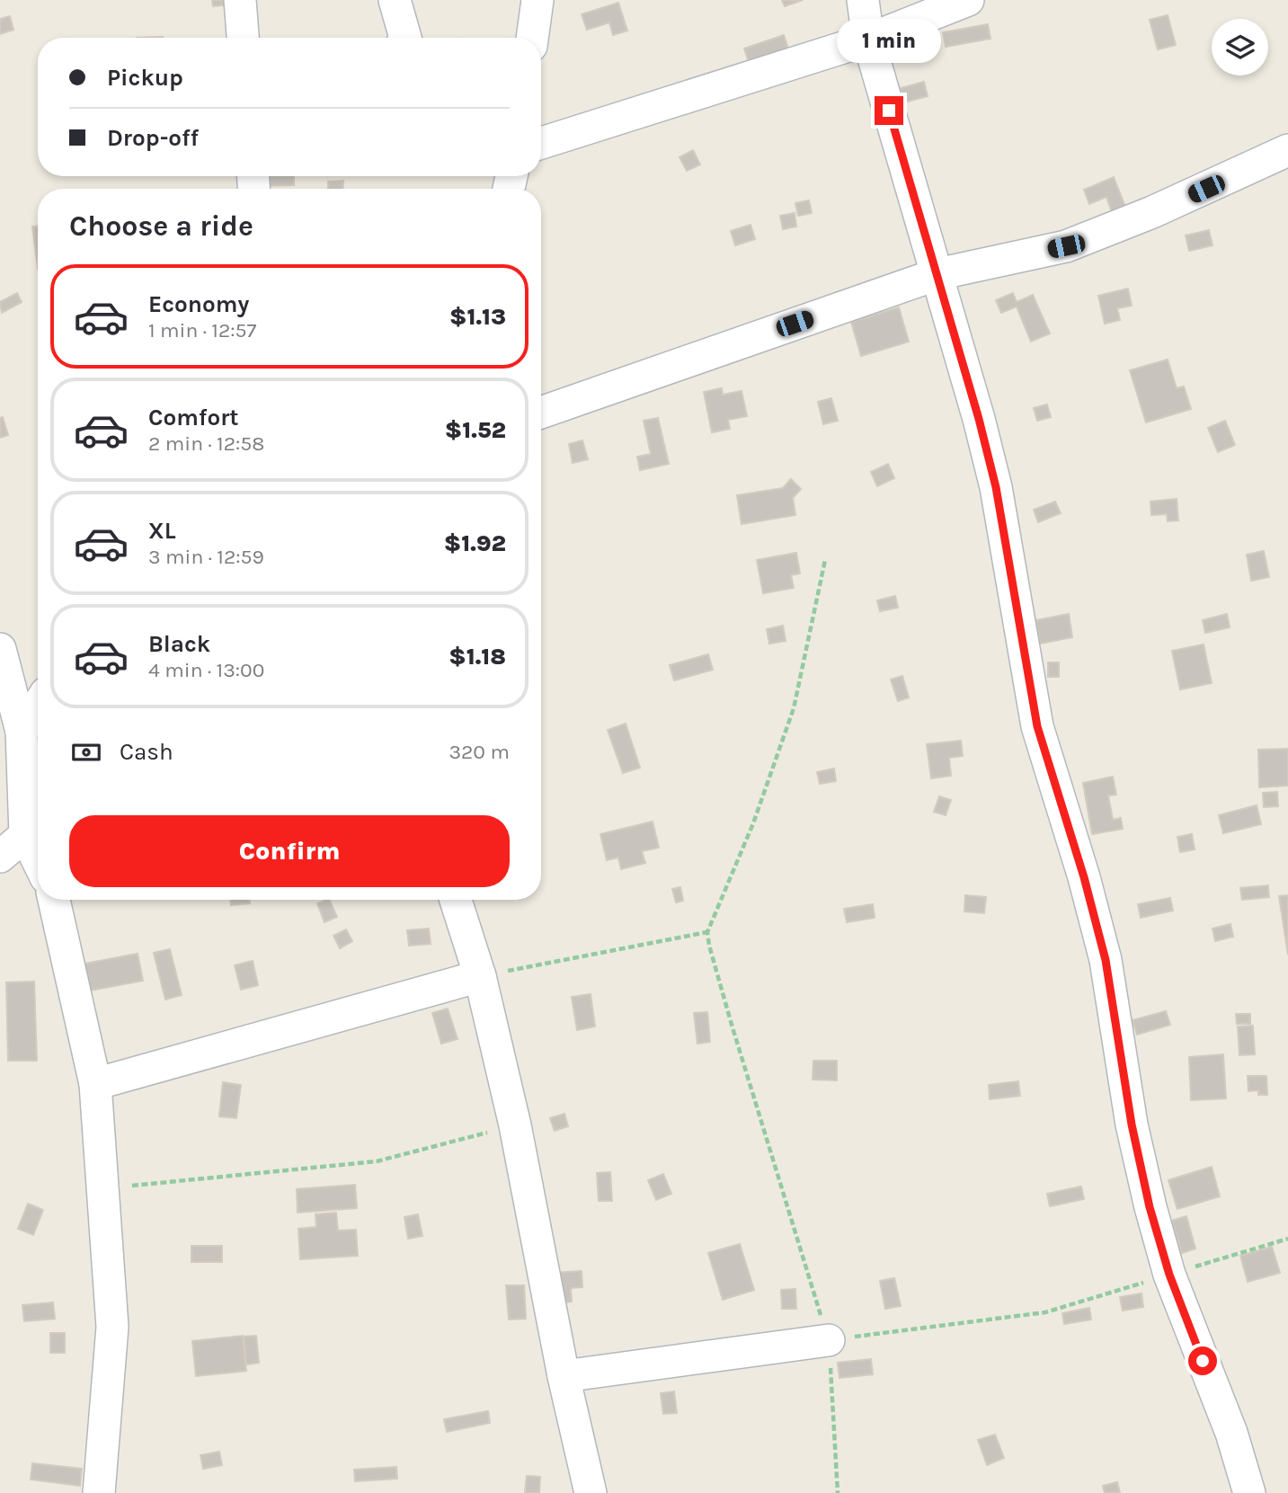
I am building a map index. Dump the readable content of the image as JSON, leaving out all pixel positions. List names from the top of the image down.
{
  "page": {
    "bubble": "1 min",
    "banner": ["Pickup", "Drop-off"],
    "heading": "Choose a ride",
    "list": [
      {
        "name": "Economy",
        "note": "1 min · 12:57",
        "value": "$1.13"
      },
      {
        "name": "Comfort",
        "note": "2 min · 12:58",
        "value": "$1.52"
      },
      {
        "name": "XL",
        "note": "3 min · 12:59",
        "value": "$1.92"
      },
      {
        "name": "Black",
        "note": "4 min · 13:00",
        "value": "$1.18"
      }
    ],
    "pay": ["Cash", "320 m"],
    "buttons": "Confirm"
  }
}
